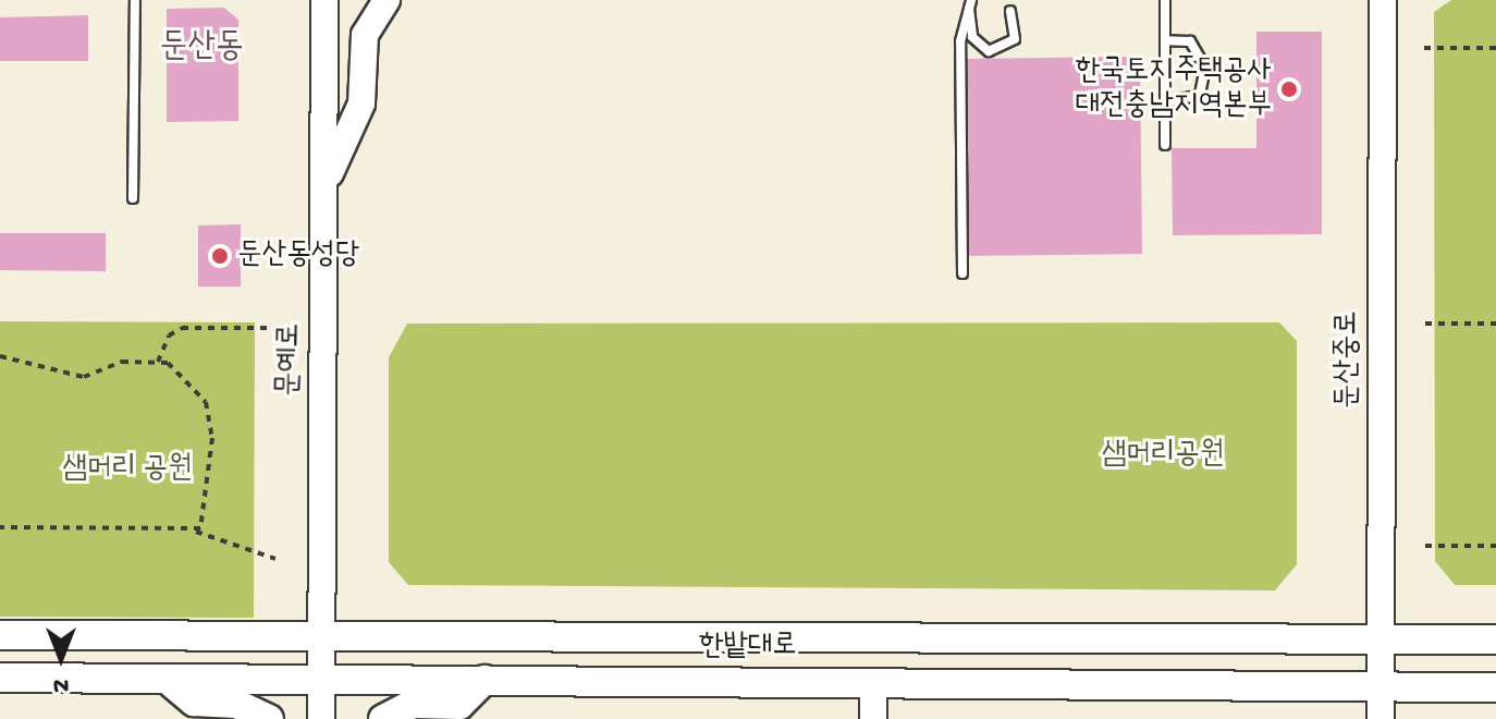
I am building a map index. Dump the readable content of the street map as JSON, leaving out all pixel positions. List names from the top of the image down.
{
  "streets": {
    "main road": ["문예로", "둔산중로", "한밭대로"]
  },
  "crossings": [
    ["문예로", "한밭대로"],
    ["둔산중로", "한밭대로"]
  ],
  "districts": ["둔산동"],
  "parks": ["샘머리공원", "샘머리 공원"],
  "places": ["한국토지주택공사 대전충남지역본부", "둔산동성당"],
  "north": "bottom"
}
